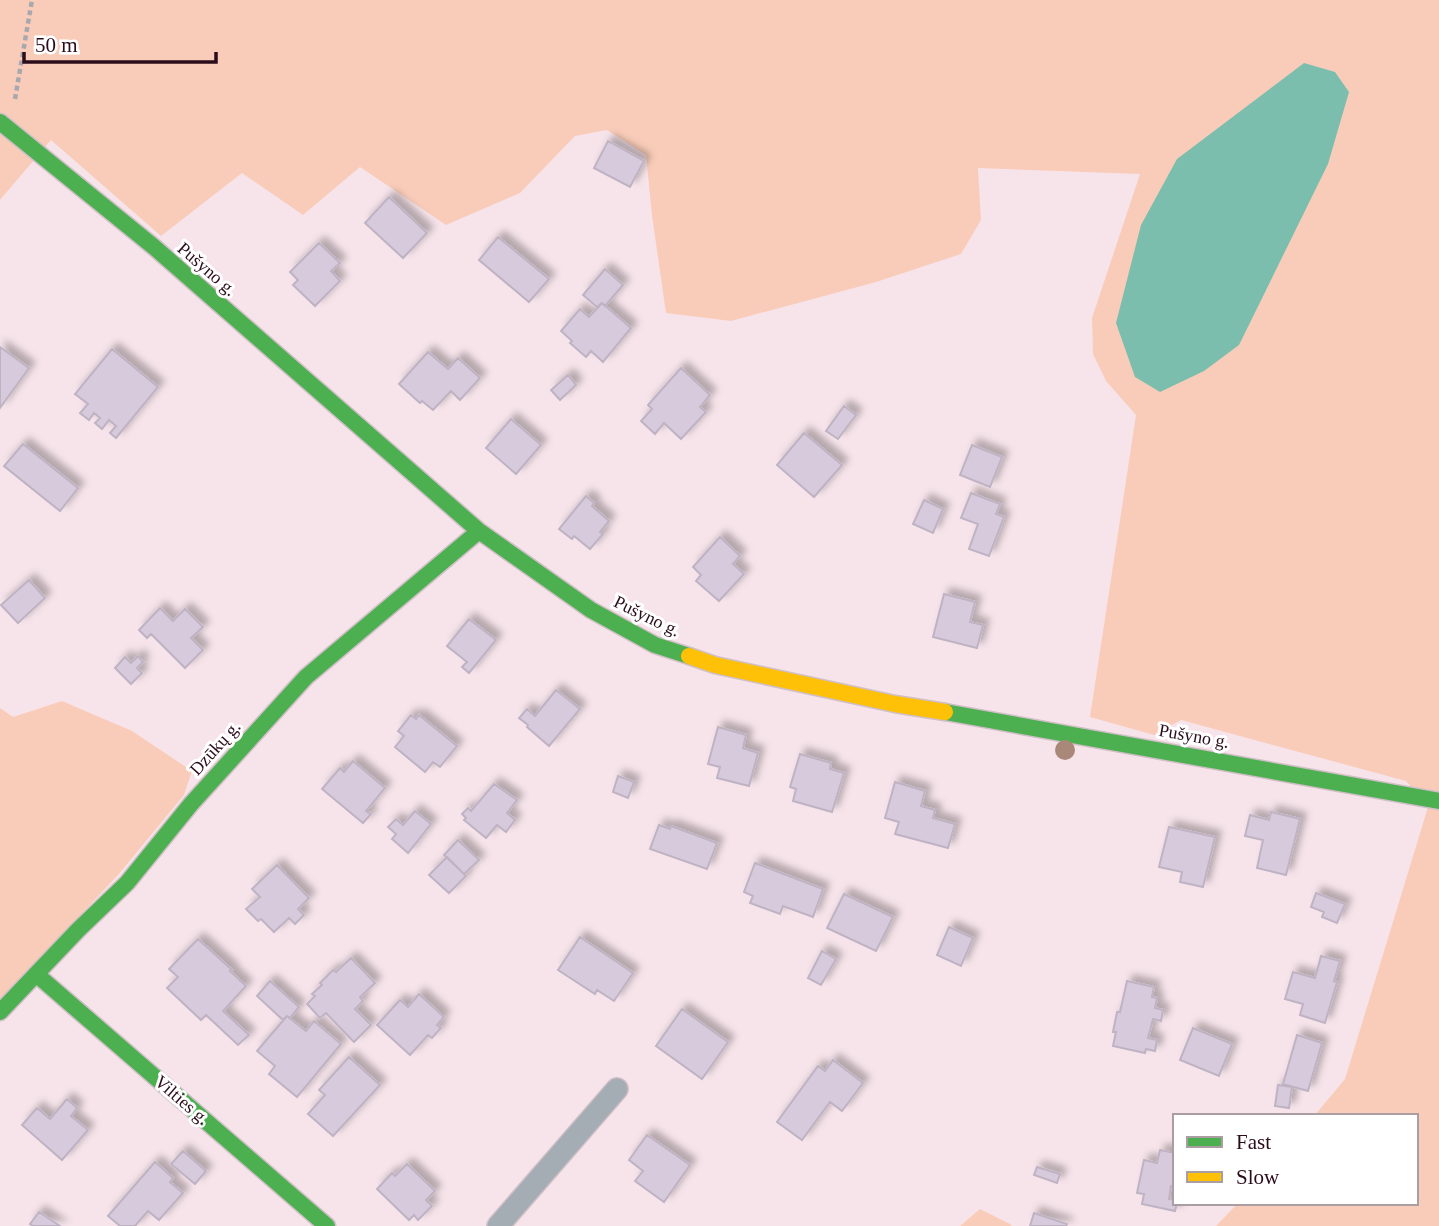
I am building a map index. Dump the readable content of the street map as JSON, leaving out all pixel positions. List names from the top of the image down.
{
  "streets": {
    "street": ["Pušyno g.", "Dzūkų g.", "Vilties g."]
  },
  "crossings": [
    ["Pušyno g.", "Dzūkų g."],
    ["Dzūkų g.", "Vilties g."]
  ],
  "legend": ["Fast", "Slow"],
  "scale_bar": "50 m"
}
